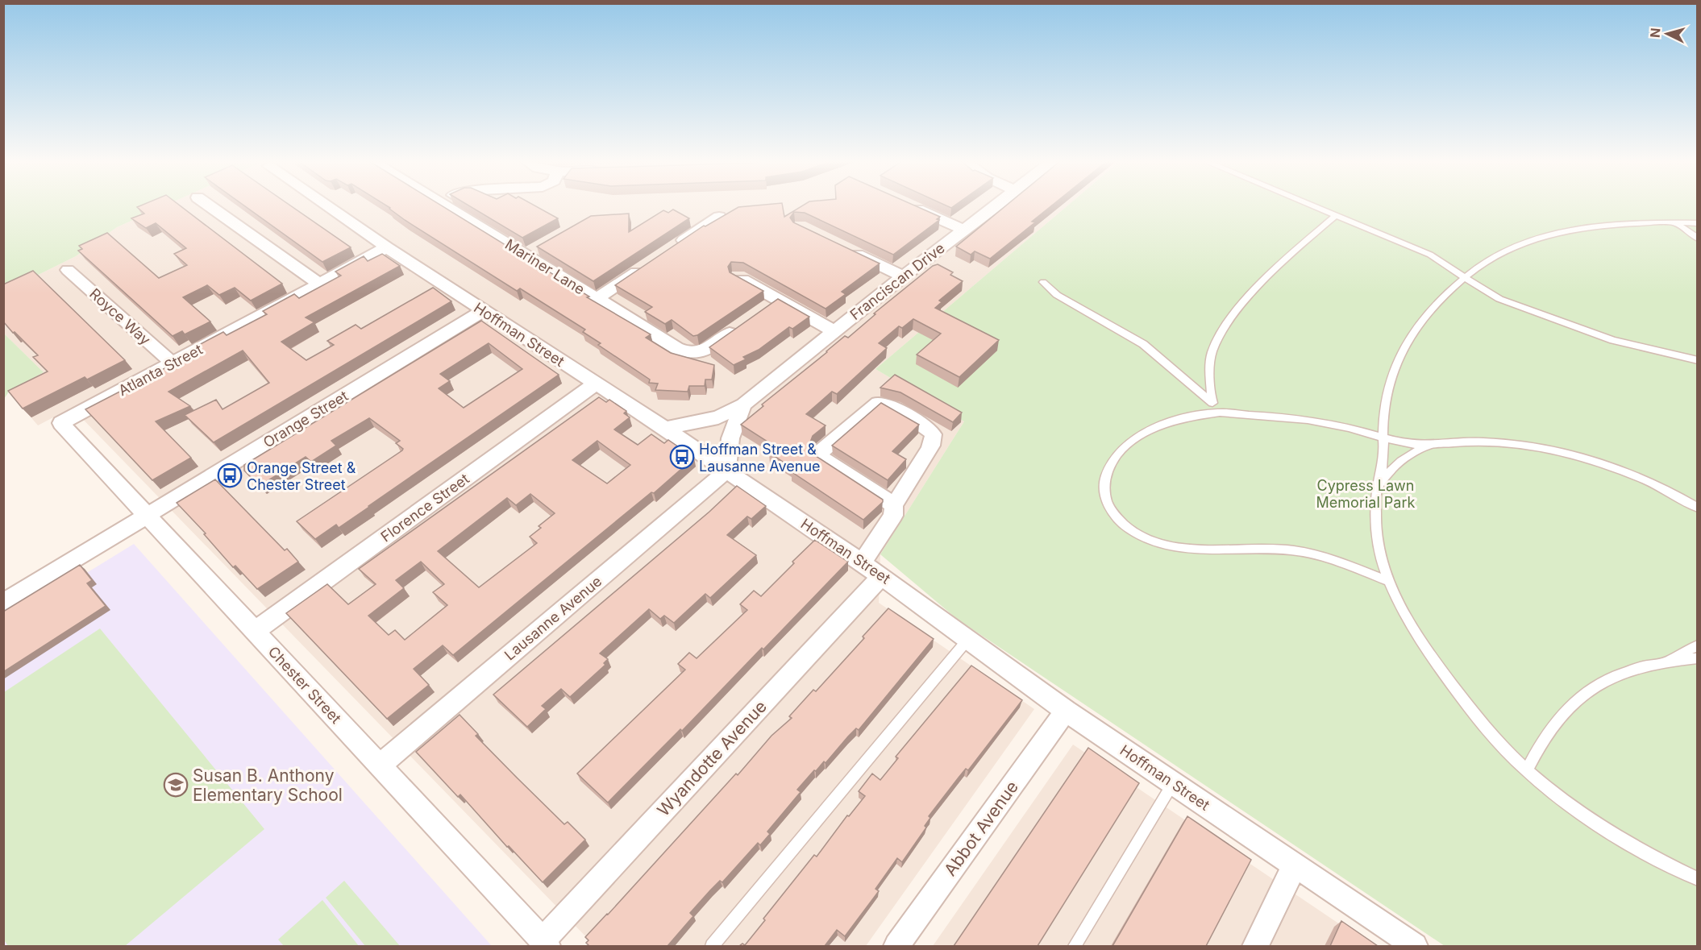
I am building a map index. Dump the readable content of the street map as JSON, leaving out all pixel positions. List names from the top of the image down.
{
  "streets": {
    "street": [
      "Mariner Lane",
      "Franciscan Drive",
      "Royce Way",
      "Hoffman Street",
      "Atlanta Street",
      "Orange Street",
      "Florence Street",
      "Lausanne Avenue",
      "Chester Street",
      "Wyandotte Avenue",
      "Abbot Avenue"
    ]
  },
  "crossings": [
    ["Franciscan Drive", "Hoffman Street"],
    ["Royce Way", "Atlanta Street"],
    ["Hoffman Street", "Atlanta Street"],
    ["Hoffman Street", "Orange Street"],
    ["Hoffman Street", "Florence Street"],
    ["Hoffman Street", "Lausanne Avenue"],
    ["Hoffman Street", "Wyandotte Avenue"],
    ["Hoffman Street", "Abbot Avenue"],
    ["Atlanta Street", "Chester Street"],
    ["Orange Street", "Chester Street"],
    ["Florence Street", "Chester Street"],
    ["Lausanne Avenue", "Chester Street"],
    ["Chester Street", "Wyandotte Avenue"]
  ],
  "parks": ["Cypress Lawn Memorial Park"],
  "places": {
    "bus stop": ["Hoffman Street & Lausanne Avenue", "Orange Street & Chester Street"],
    "school or university": ["Susan B. Anthony Elementary School"]
  },
  "north": "left"
}
